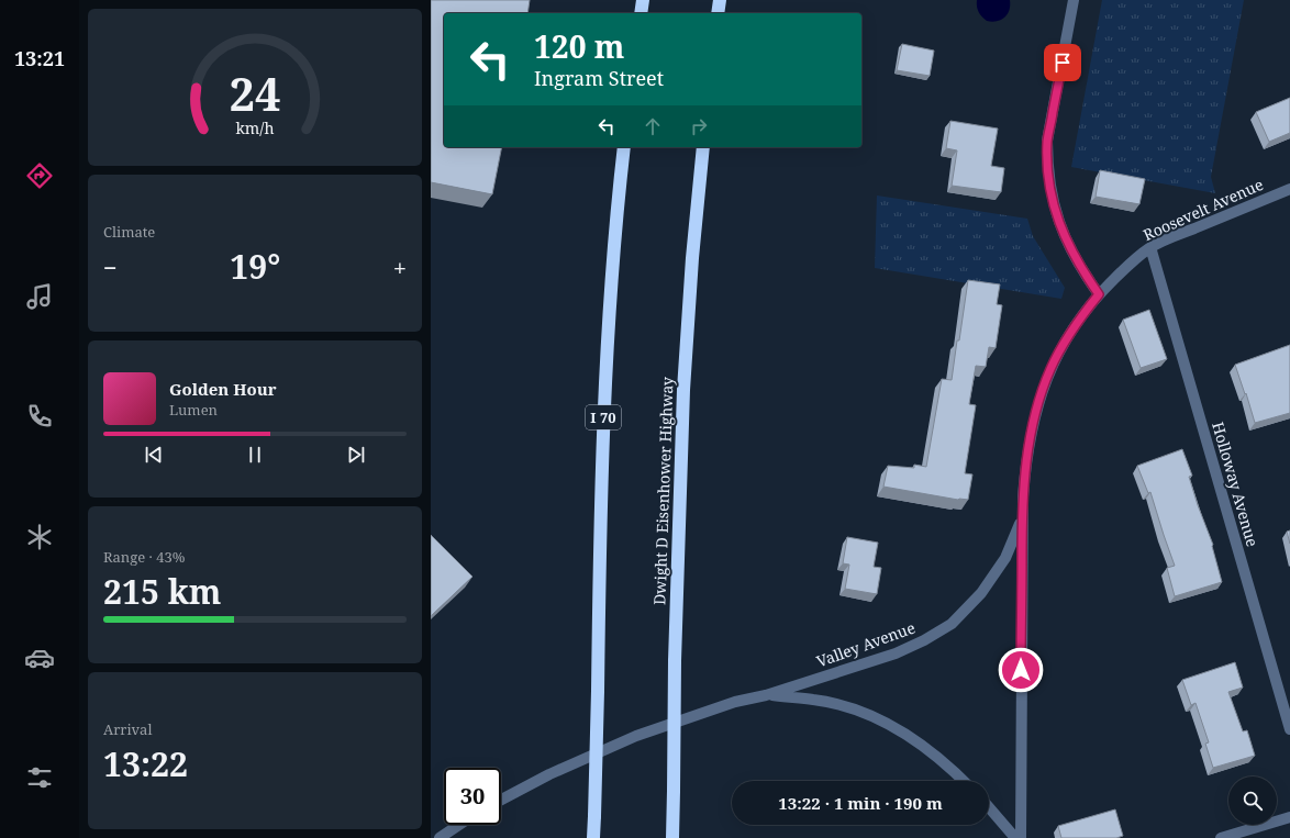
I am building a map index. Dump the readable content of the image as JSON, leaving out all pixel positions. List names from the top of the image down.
{
  "streets": {
    "highway": ["I 70", "Dwight D Eisenhower Highway"],
    "street": ["Roosevelt Avenue", "Holloway Avenue", "Valley Avenue"]
  },
  "crossings": [
    ["Roosevelt Avenue", "Holloway Avenue"],
    ["Roosevelt Avenue", "Valley Avenue"]
  ],
  "page": {
    "tabs": "13:21",
    "turn": ["120 m", "Ingram Street"],
    "tile": [
      "Climate",
      ["Range · 43%", "215 km"],
      ["Arrival", "13:22"]
    ],
    "heat": ["−", "19°", "+"],
    "song": ["Golden Hour", "Lumen"],
    "limit": "30",
    "trip": "13:22 · 1 min · 190 m",
    "gauge": ["24", "km/h"]
  }
}
